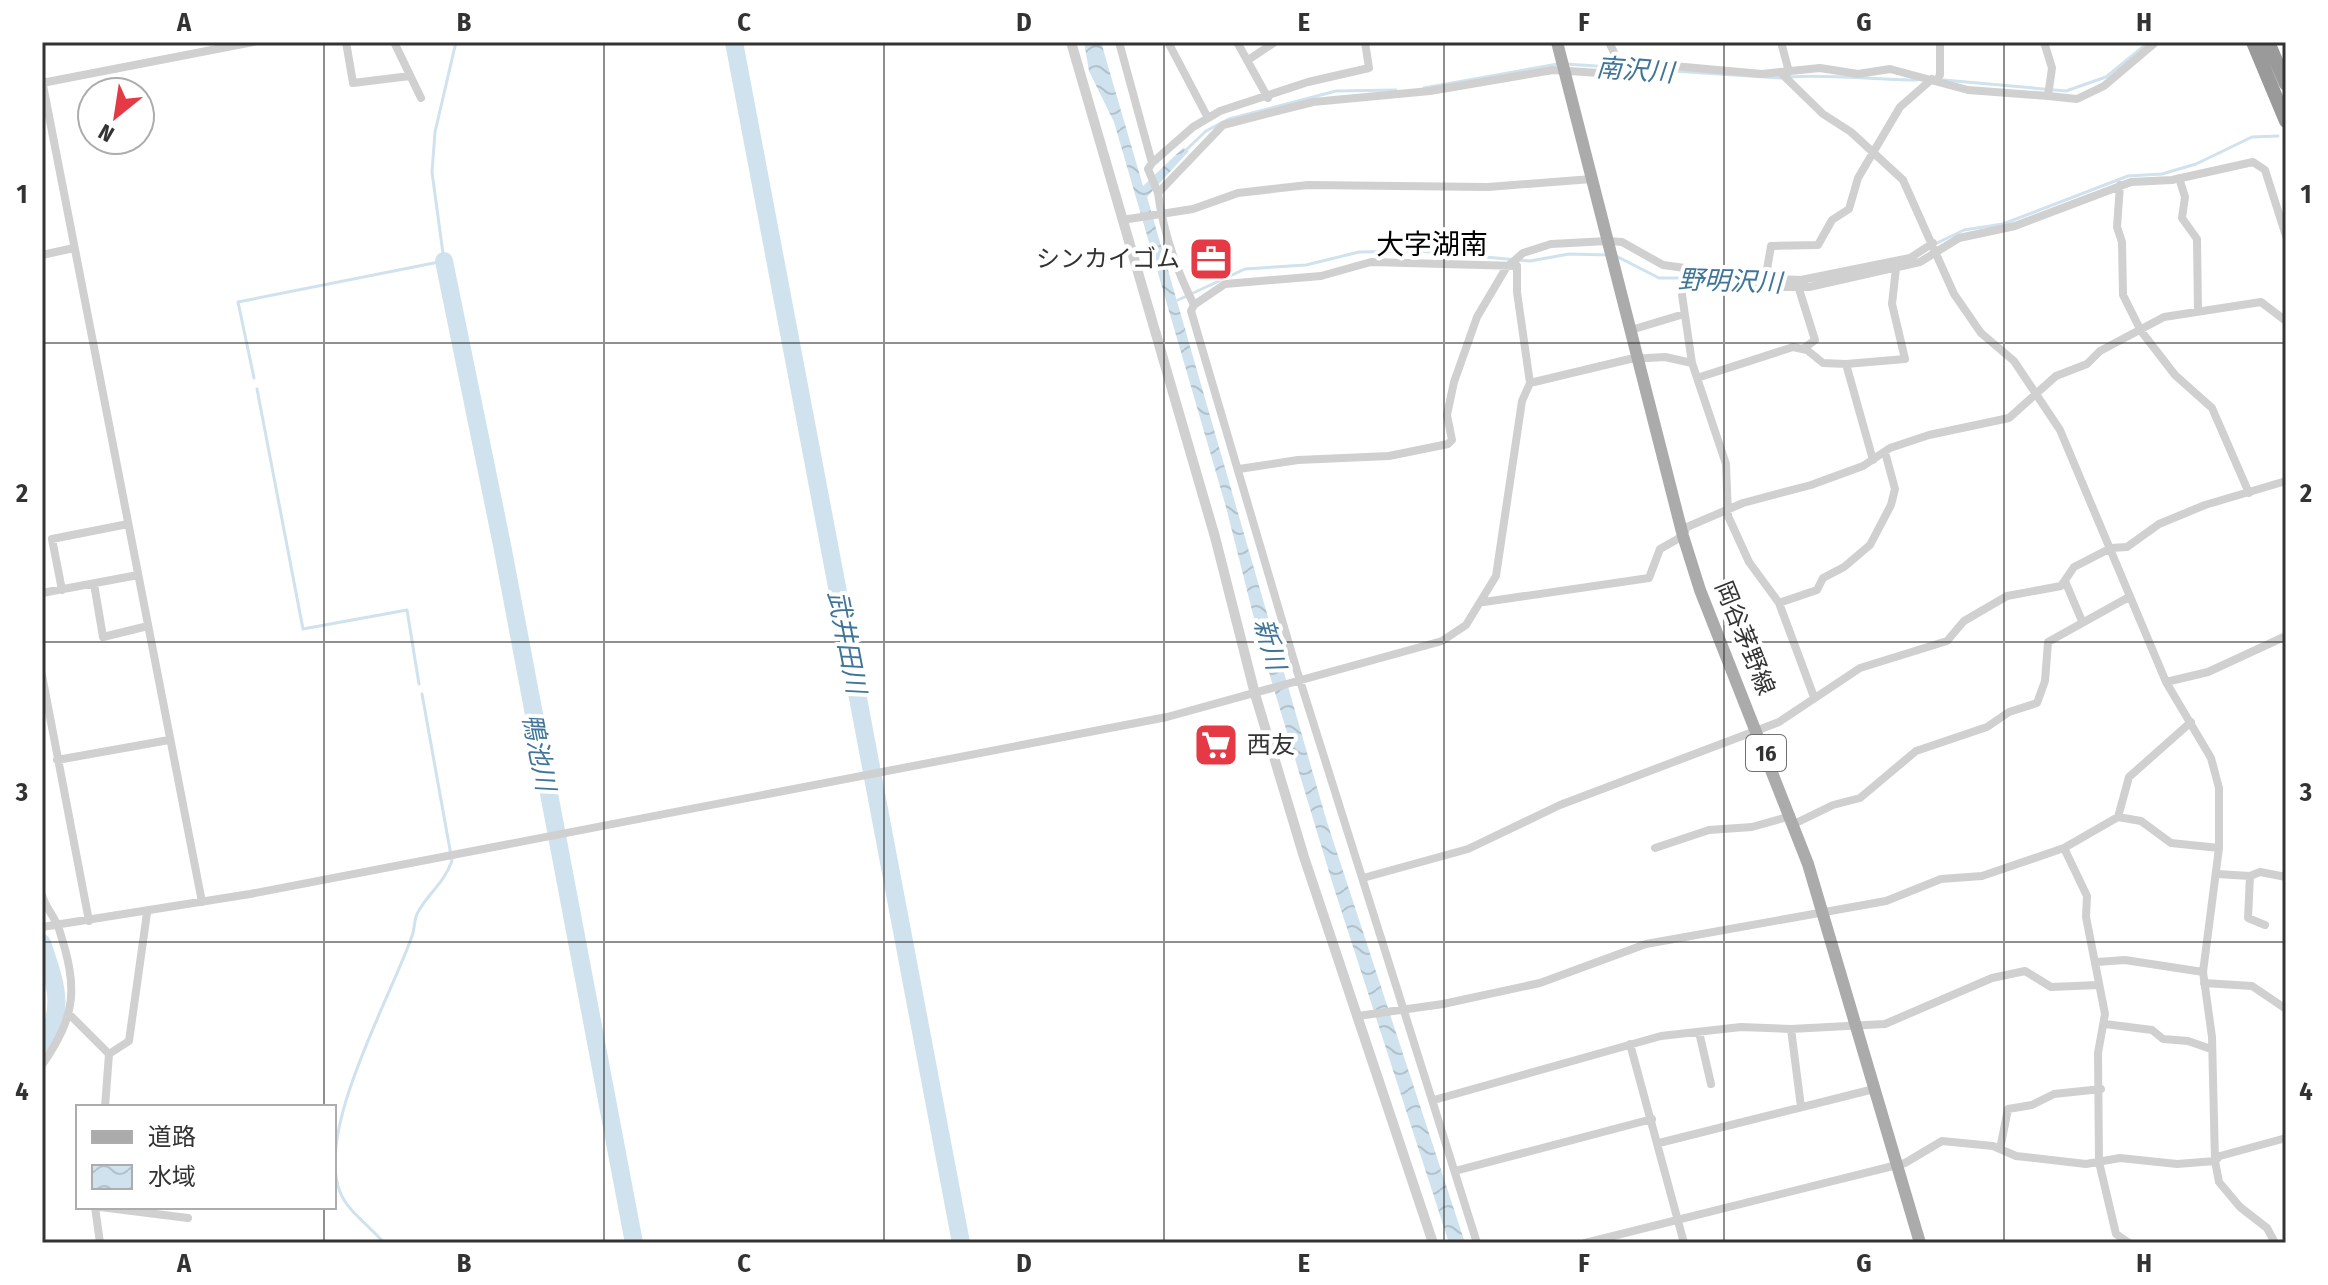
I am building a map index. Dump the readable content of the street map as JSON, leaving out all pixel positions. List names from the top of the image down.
{
  "streets": {
    "main road": ["岡谷茅野線", "16"]
  },
  "districts": ["大字湖南"],
  "water": [
    "南沢川",
    "野明沢川",
    "武井田川",
    "新川",
    "鴨池川"
  ],
  "places": {
    "office": ["シンカイゴム"],
    "supermarket": ["西友"]
  },
  "legend": ["道路", "水域"],
  "north": "bottom left",
  "grid": {
    "columns": [
      "A",
      "B",
      "C",
      "D",
      "E",
      "F",
      "G",
      "H"
    ],
    "rows": [
      "1",
      "2",
      "3",
      "4"
    ]
  }
}
